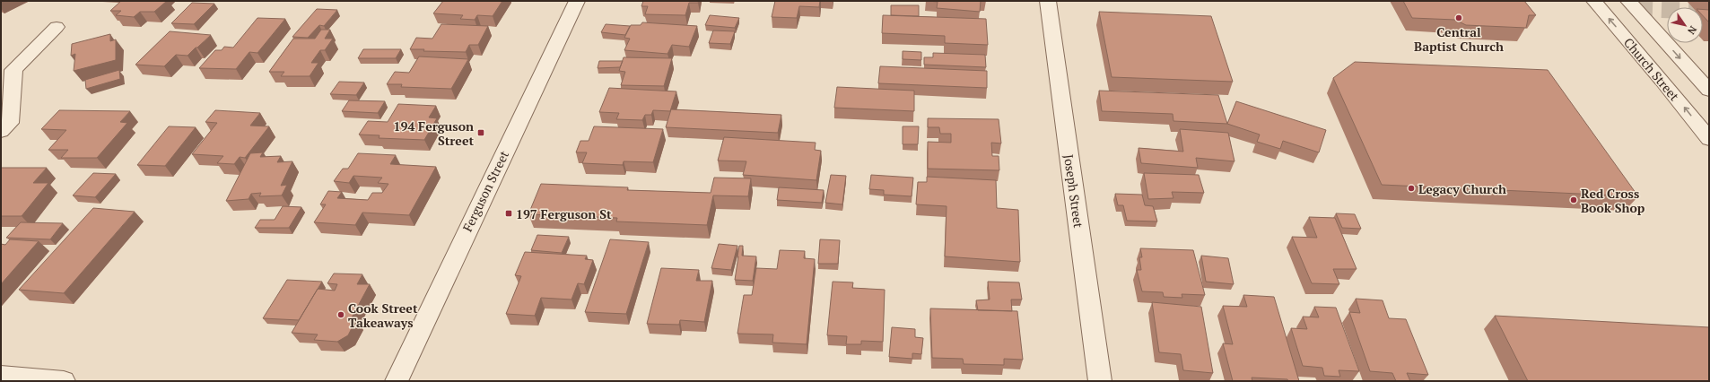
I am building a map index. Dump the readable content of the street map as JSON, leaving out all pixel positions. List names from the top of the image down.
{
  "streets": {
    "street": ["Church Street", "Ferguson Street", "Joseph Street"]
  },
  "places": {
    "other": [
      "Central Baptist Church",
      "Legacy Church",
      "Red Cross Book Shop",
      "Cook Street Takeaways"
    ],
    "transit": ["194 Ferguson Street", "197 Ferguson St"]
  },
  "north": "bottom right"
}
